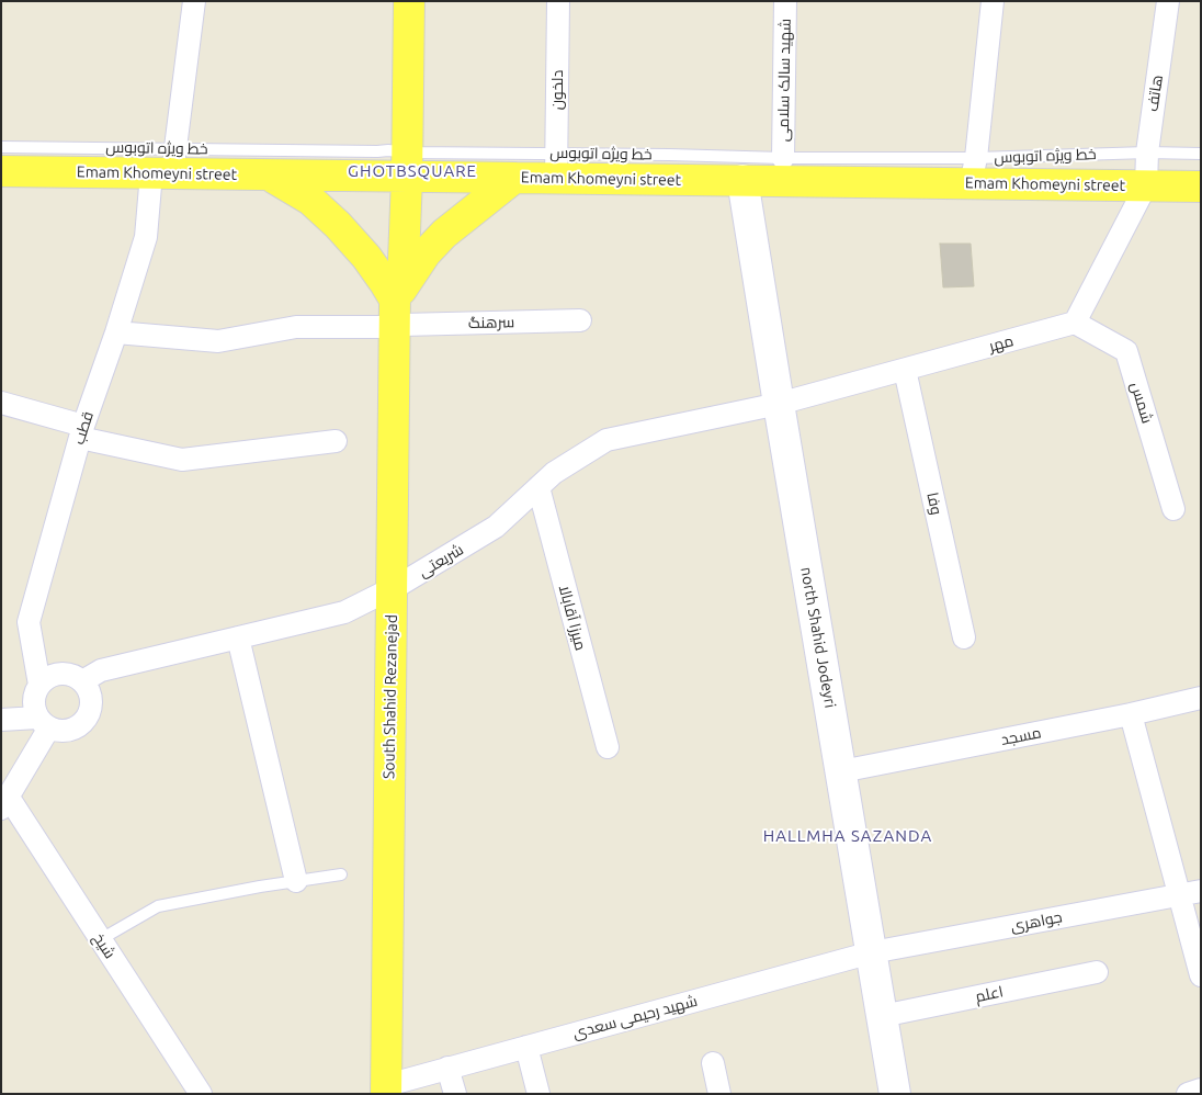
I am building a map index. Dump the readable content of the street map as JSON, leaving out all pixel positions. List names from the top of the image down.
{
  "streets": {
    "main road": ["Emam Khomeyni street", "north Shahid Jodeyri", "South Shahid Rezanejad"],
    "street": [
      "شهید سالک سلامی",
      "دلخون",
      "هاتف",
      "سرهنگ",
      "مهر",
      "شمس",
      "قطب",
      "وفا",
      "شریعتی",
      "میرزا آقابالا",
      "مسجد",
      "جواهری",
      "شیخ",
      "اعلم",
      "شهید رحیمی سعدی"
    ],
    "lane": ["خط ویژه اتوبوس"]
  },
  "crossings": [
    ["شهید سالک سلامی", "خط ویژه اتوبوس"],
    ["دلخون", "Emam Khomeyni street"],
    ["هاتف", "خط ویژه اتوبوس"],
    ["هاتف", "Emam Khomeyni street"],
    ["خط ویژه اتوبوس", "Emam Khomeyni street"],
    ["خط ویژه اتوبوس", "قطب"],
    ["خط ویژه اتوبوس", "South Shahid Rezanejad"],
    ["Emam Khomeyni street", "قطب"],
    ["Emam Khomeyni street", "north Shahid Jodeyri"],
    ["Emam Khomeyni street", "South Shahid Rezanejad"],
    ["سرهنگ", "قطب"],
    ["سرهنگ", "South Shahid Rezanejad"],
    ["مهر", "شمس"],
    ["مهر", "وفا"],
    ["مهر", "شریعتی"],
    ["مهر", "north Shahid Jodeyri"],
    ["قطب", "شریعتی"],
    ["شریعتی", "میرزا آقابالا"],
    ["شریعتی", "north Shahid Jodeyri"],
    ["north Shahid Jodeyri", "مسجد"],
    ["north Shahid Jodeyri", "جواهری"],
    ["north Shahid Jodeyri", "اعلم"],
    ["north Shahid Jodeyri", "شهید رحیمی سعدی"],
    ["South Shahid Rezanejad", "شهید رحیمی سعدی"],
    ["جواهری", "شهید رحیمی سعدی"]
  ],
  "districts": ["GHOTBSQUARE", "HALLMHA SAZANDA"]
}
